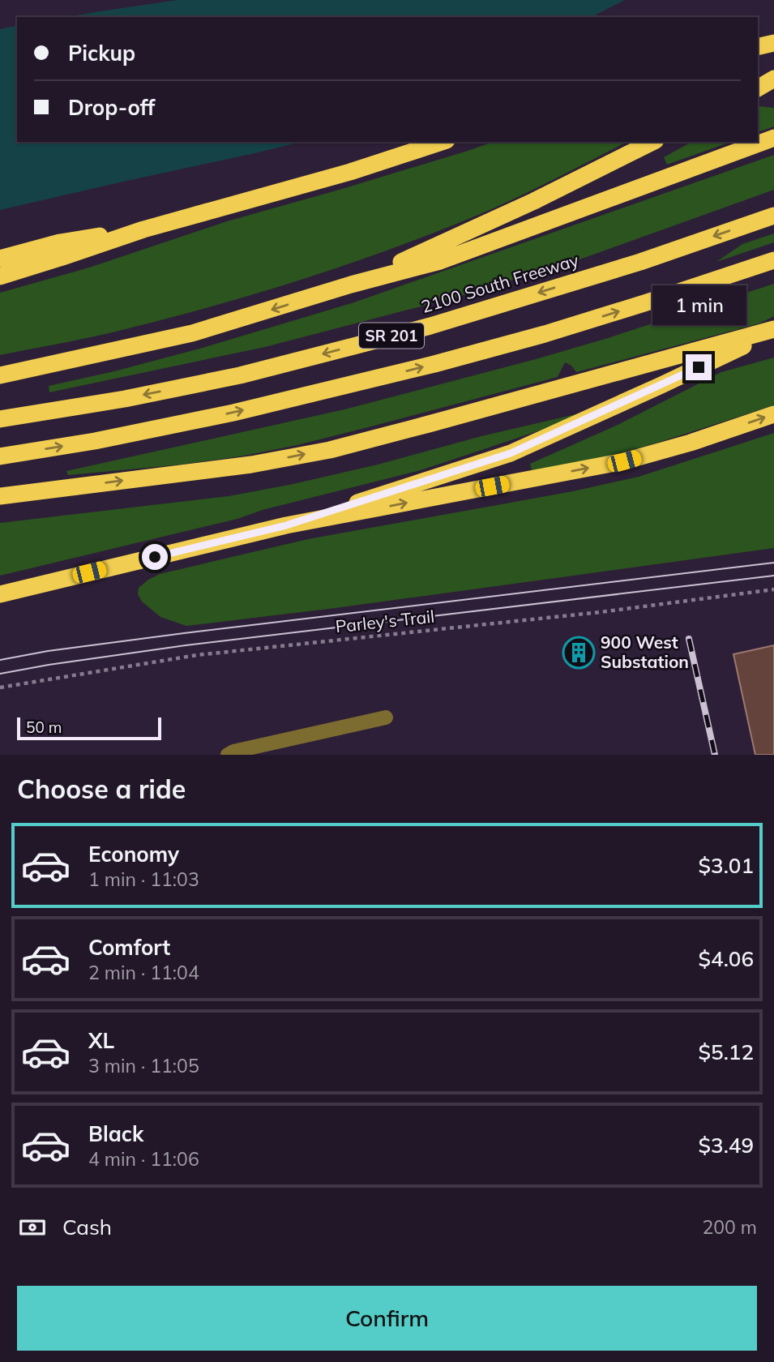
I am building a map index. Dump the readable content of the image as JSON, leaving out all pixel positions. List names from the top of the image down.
{
  "streets": {
    "highway": ["2100 South Freeway", "SR 201"],
    "path": ["Parley's Trail"]
  },
  "places": {
    "building": ["900 West Substation"]
  },
  "scale_bar": "50 m",
  "page": {
    "banner": ["Pickup", "Drop-off"],
    "bubble": "1 min",
    "scale": "50 m",
    "heading": "Choose a ride",
    "list": [
      {
        "name": "Economy",
        "note": "1 min · 11:03",
        "value": "$3.01"
      },
      {
        "name": "Comfort",
        "note": "2 min · 11:04",
        "value": "$4.06"
      },
      {
        "name": "XL",
        "note": "3 min · 11:05",
        "value": "$5.12"
      },
      {
        "name": "Black",
        "note": "4 min · 11:06",
        "value": "$3.49"
      }
    ],
    "pay": ["Cash", "200 m"],
    "buttons": "Confirm"
  }
}
